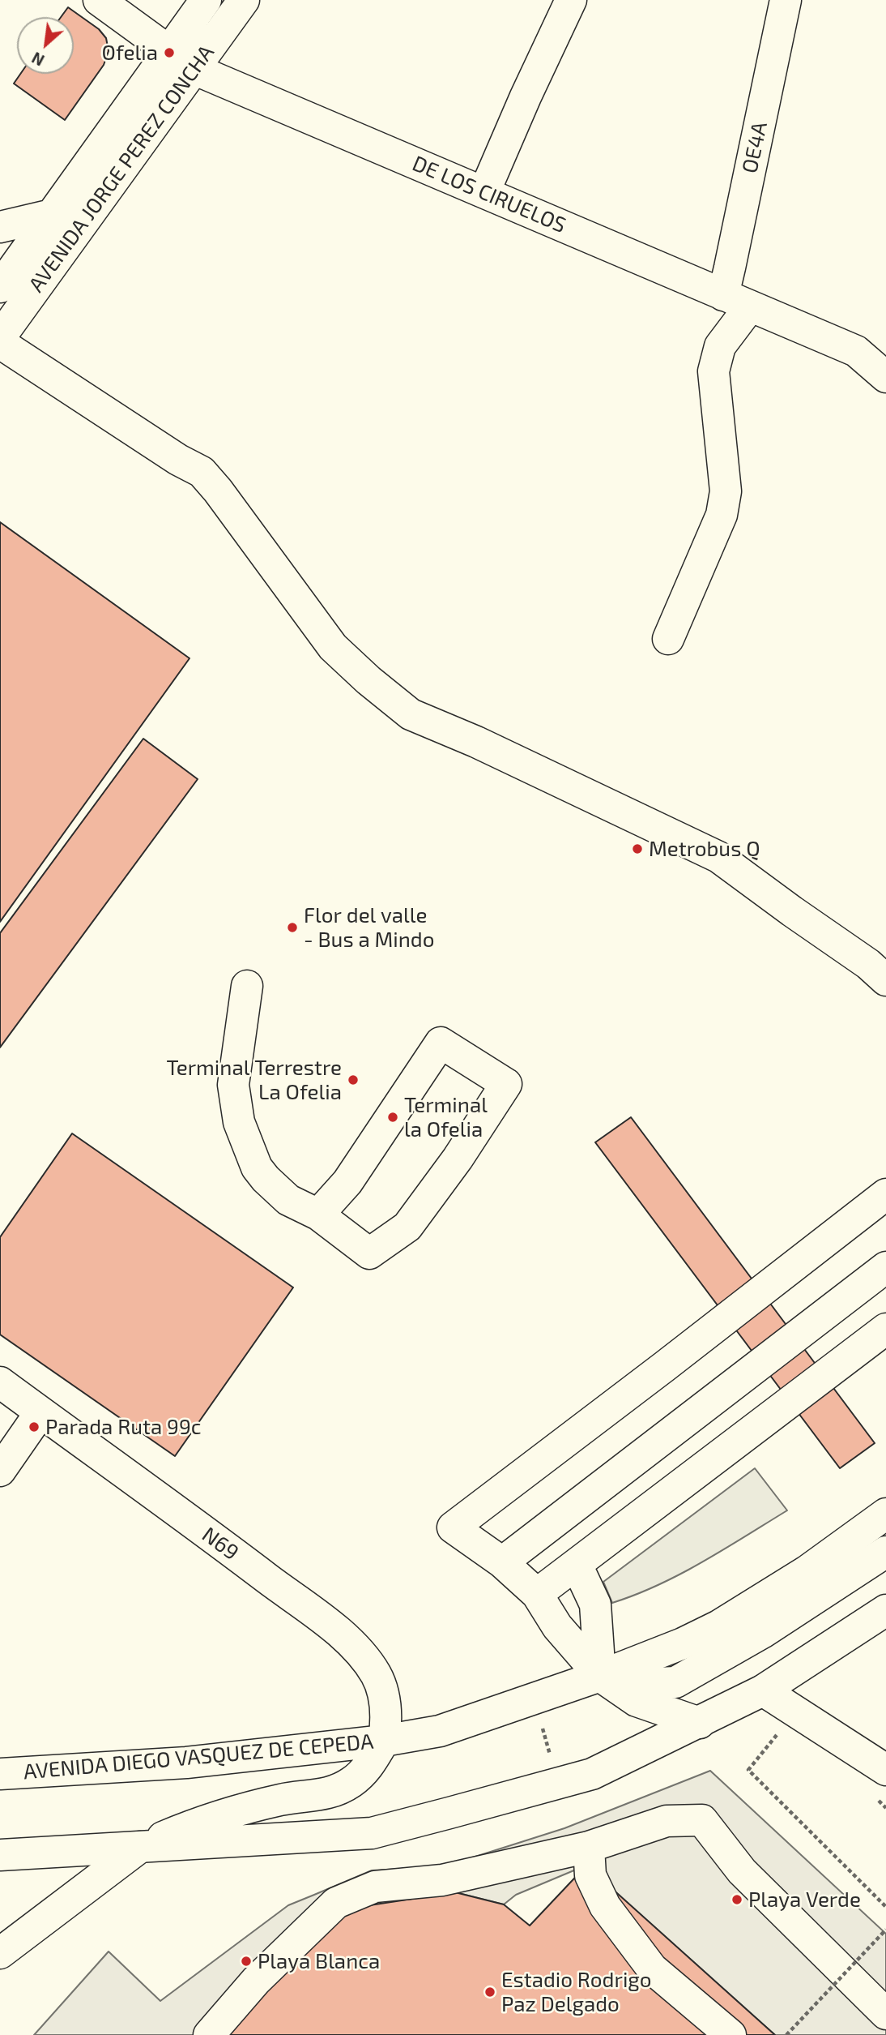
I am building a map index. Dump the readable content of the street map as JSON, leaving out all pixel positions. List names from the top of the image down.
{
  "streets": {
    "street": [
      "OE4A",
      "AVENIDA JORGE PEREZ CONCHA",
      "DE LOS CIRUELOS",
      "N69",
      "AVENIDA DIEGO VASQUEZ DE CEPEDA"
    ]
  },
  "crossings": [
    ["OE4A", "DE LOS CIRUELOS"],
    ["AVENIDA JORGE PEREZ CONCHA", "DE LOS CIRUELOS"],
    ["N69", "AVENIDA DIEGO VASQUEZ DE CEPEDA"]
  ],
  "places": [
    "Ofelia",
    "Metrobus Q",
    "Flor del valle - Bus a Mindo",
    "Terminal Terrestre La Ofelia",
    "Terminal la Ofelia",
    "Parada Ruta 99c",
    "Playa Verde",
    "Playa Blanca",
    "Estadio Rodrigo Paz Delgado"
  ],
  "north": "bottom left"
}
